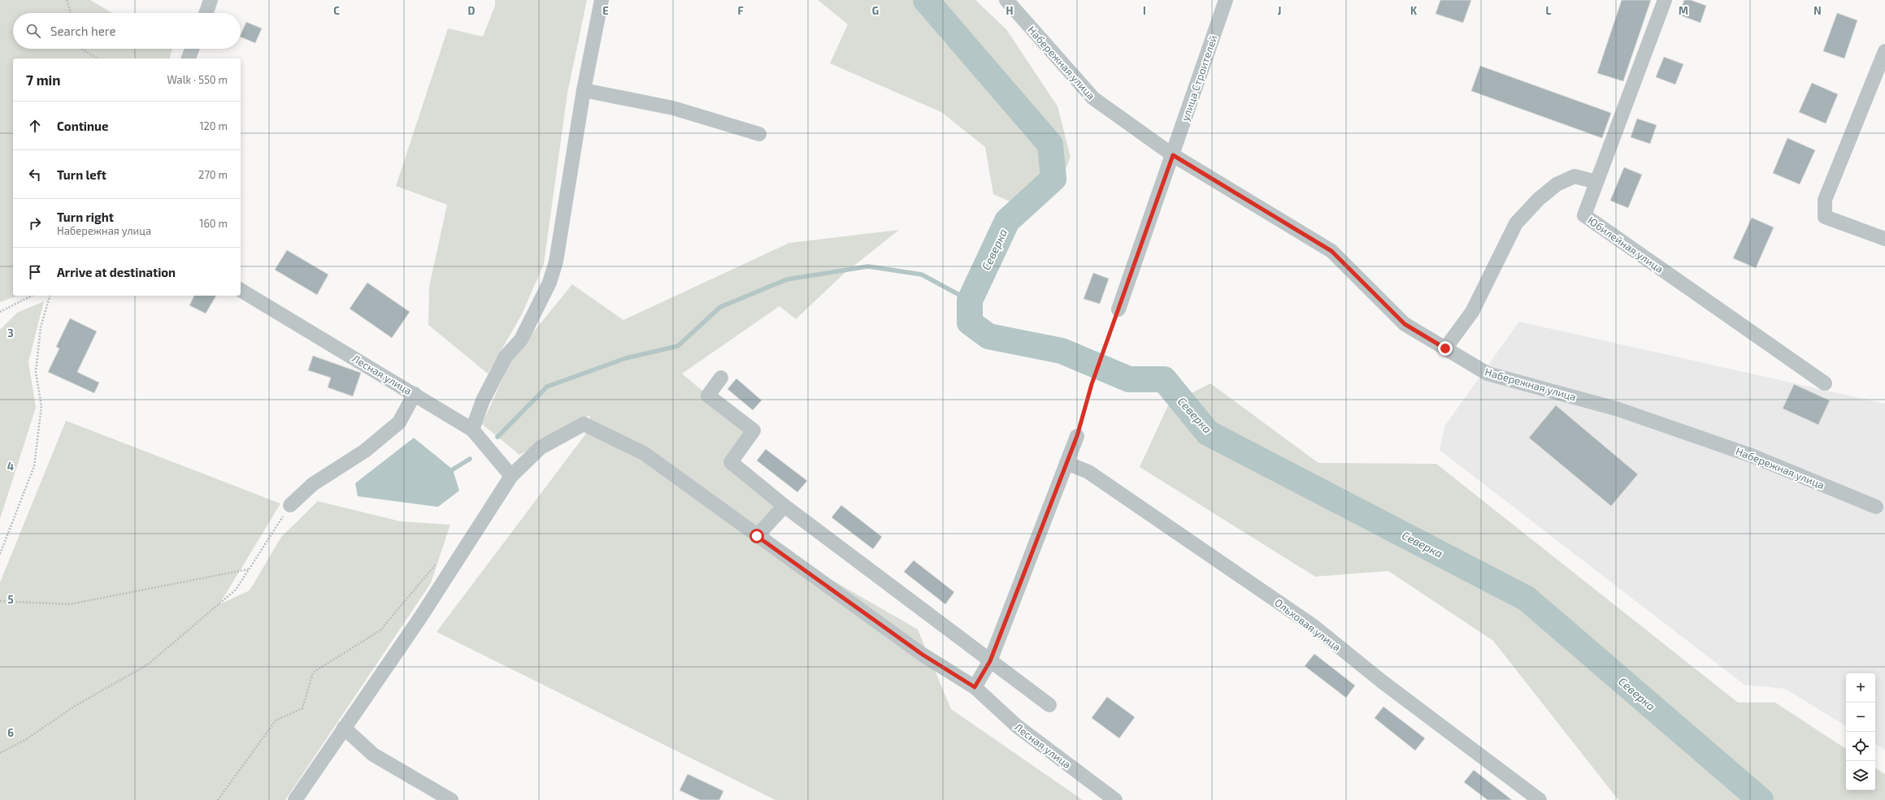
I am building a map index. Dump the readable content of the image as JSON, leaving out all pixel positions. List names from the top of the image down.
{
  "streets": {
    "street": [
      "Набережная улица",
      "улица Строителей",
      "Юбилейная улица",
      "Лесная улица",
      "Ольховая улица"
    ]
  },
  "crossings": [
    ["Набережная улица", "улица Строителей"]
  ],
  "water": ["Северка"],
  "page": {
    "search": "Search here",
    "heading": ["7 min", "Walk · 550 m"],
    "list": [
      ["Continue", "120 m"],
      ["Turn left", "270 m"],
      ["Turn right", "Набережная улица", "160 m"],
      "Arrive at destination"
    ],
    "map_buttons": ["+", "−"]
  },
  "grid": {
    "columns": [
      "C",
      "D",
      "E",
      "F",
      "G",
      "H",
      "I",
      "J",
      "K",
      "L",
      "M",
      "N"
    ],
    "rows": [
      "3",
      "4",
      "5",
      "6"
    ]
  }
}
